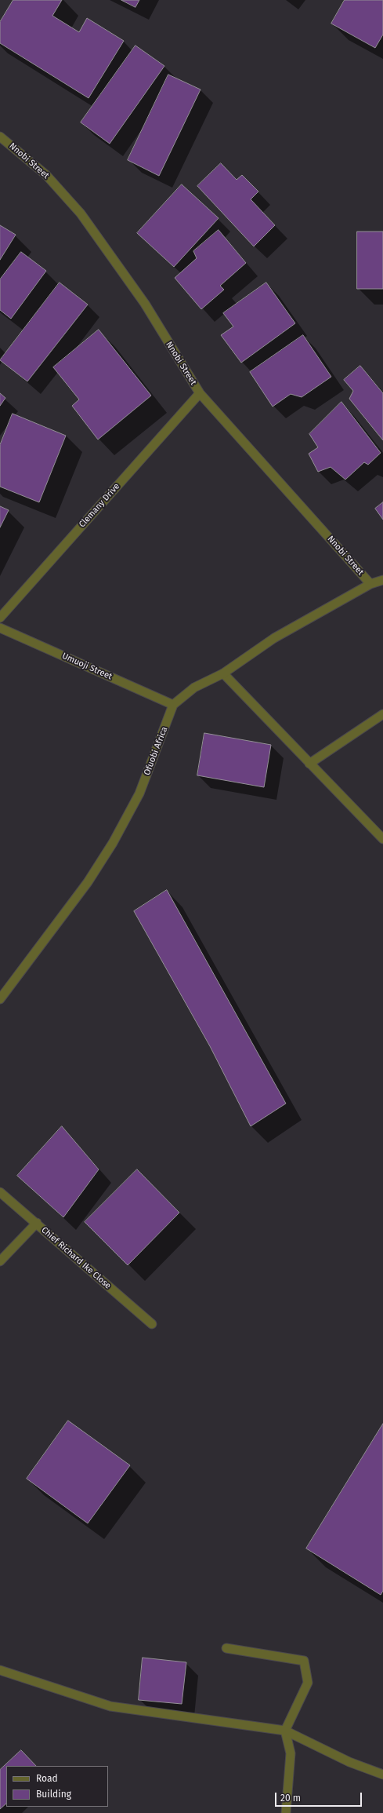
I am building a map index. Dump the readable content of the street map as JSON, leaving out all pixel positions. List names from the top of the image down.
{
  "streets": {
    "street": [
      "Nnobi Street",
      "Clemany Drive",
      "Umuoji Street",
      "Ofuobi Africa",
      "Chief Richard Ike Close"
    ]
  },
  "crossings": [
    ["Nnobi Street", "Clemany Drive"],
    ["Nnobi Street", "Ofuobi Africa"],
    ["Umuoji Street", "Ofuobi Africa"]
  ],
  "legend": ["Road", "Building"],
  "scale_bar": "20 m"
}
